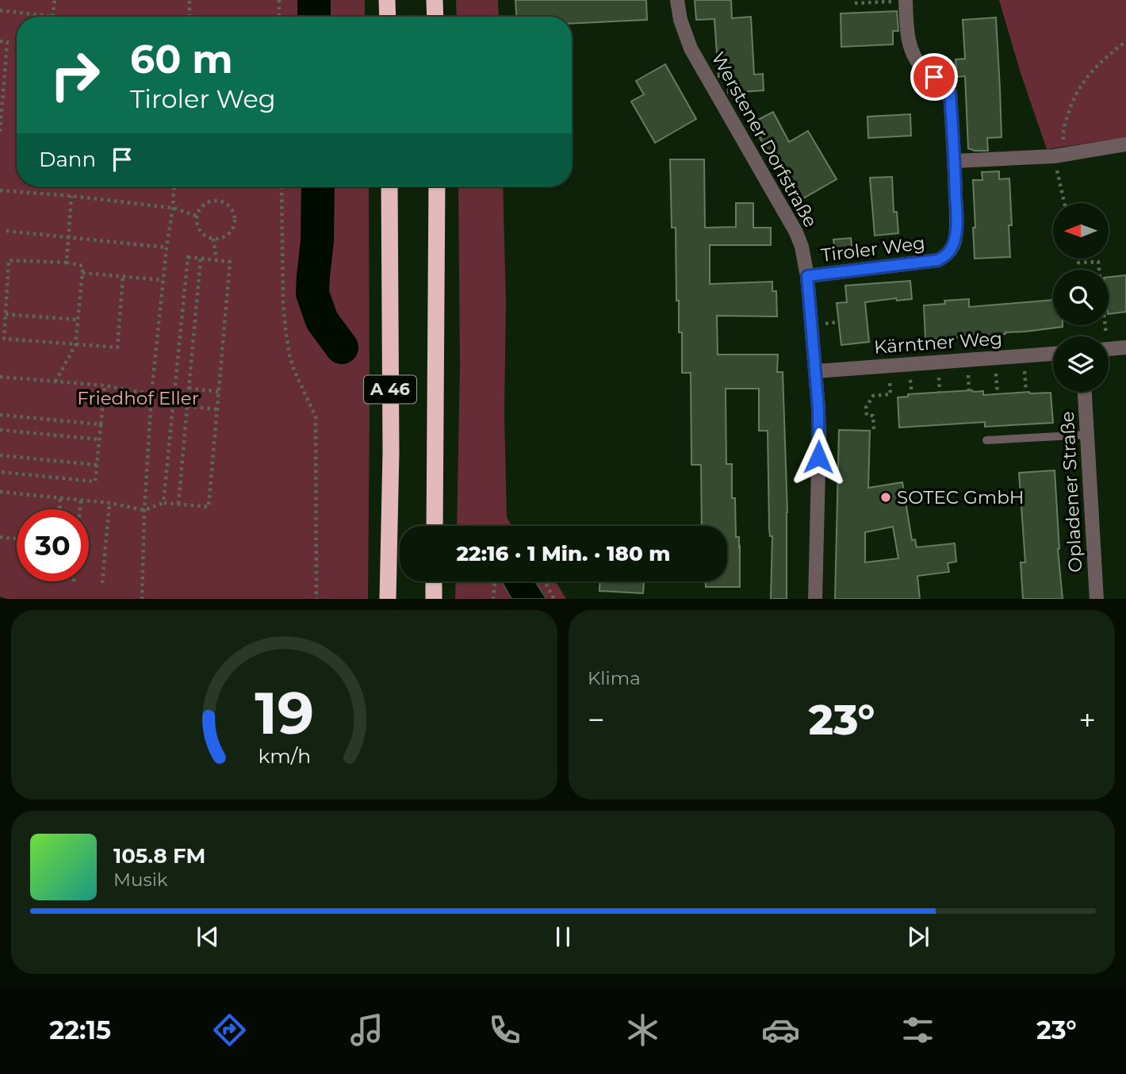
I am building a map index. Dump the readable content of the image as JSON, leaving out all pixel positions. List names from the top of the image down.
{
  "streets": {
    "highway": ["A 46"],
    "street": [
      "Werstener Dorfstraße",
      "Tiroler Weg",
      "Kärntner Weg",
      "Opladener Straße"
    ]
  },
  "crossings": [
    ["Werstener Dorfstraße", "Tiroler Weg"],
    ["Werstener Dorfstraße", "Kärntner Weg"]
  ],
  "parks": ["Friedhof Eller"],
  "places": ["SOTEC GmbH"],
  "north": "left",
  "page": {
    "turn": ["60 m", "Tiroler Weg"],
    "then": "Dann",
    "limit": "30",
    "trip": "22:16 · 1 Min. · 180 m",
    "tile": "Klima",
    "heat": ["−", "23°", "+"],
    "song": ["105.8 FM", "Musik"],
    "tabs": ["22:15", "23°"],
    "gauge": ["19", "km/h"]
  }
}
